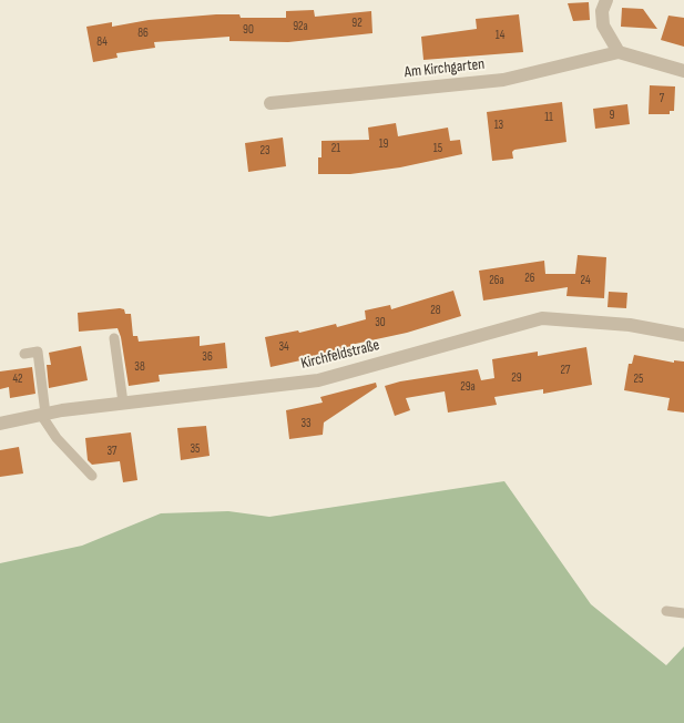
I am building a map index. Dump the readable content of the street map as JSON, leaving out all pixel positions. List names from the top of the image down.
{
  "streets": {
    "street": ["Am Kirchgarten", "Kirchfeldstraße"]
  },
  "house_numbers": [
    "92",
    "92a",
    "90",
    "86",
    "14",
    "84",
    "7",
    "9",
    "11",
    "13",
    "19",
    "21",
    "15",
    "23",
    "26",
    "26a",
    "24",
    "28",
    "30",
    "34",
    "36",
    "38",
    "27",
    "29",
    "42",
    "25",
    "29a",
    "33",
    "35",
    "37"
  ]
}
